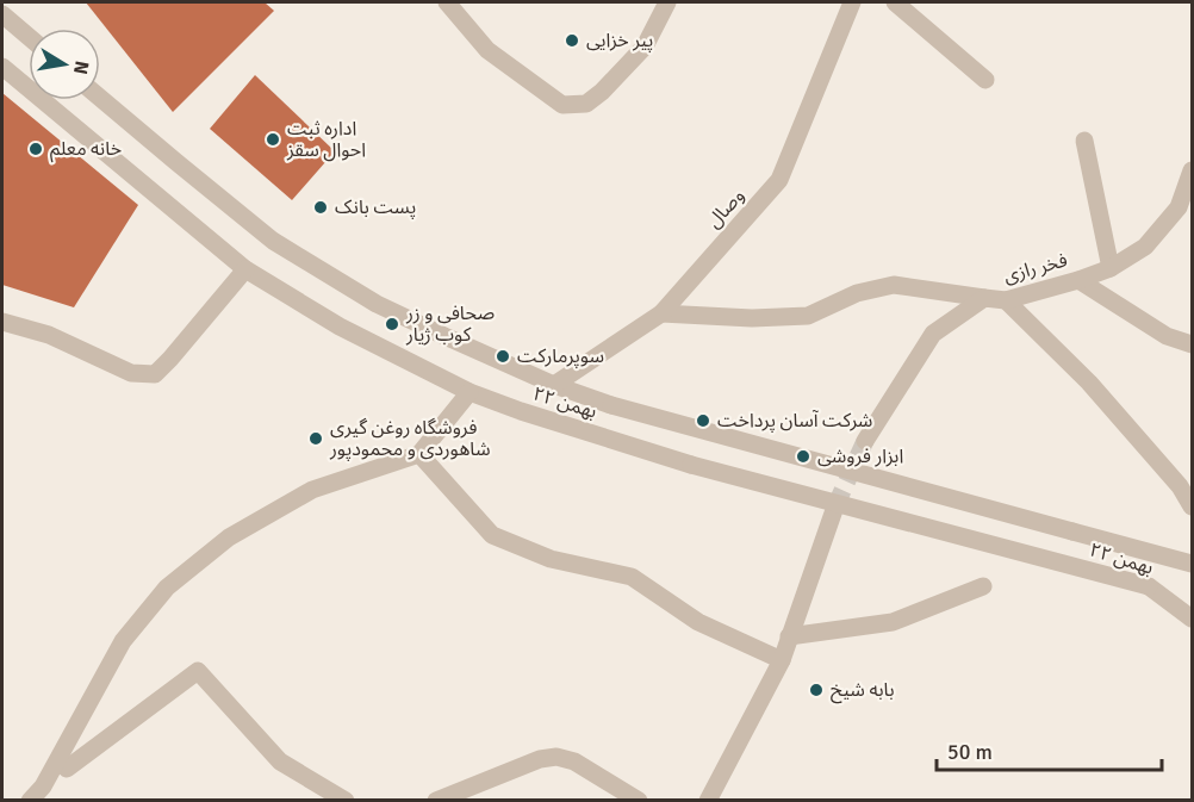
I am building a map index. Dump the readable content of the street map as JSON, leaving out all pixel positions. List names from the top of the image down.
{
  "streets": {
    "street": ["وصال", "فخر رازی", "۲۲ بهمن"]
  },
  "crossings": [
    ["وصال", "۲۲ بهمن"]
  ],
  "places": [
    "پیر خزایی",
    "اداره ثبت احوال سقز",
    "خانه معلم",
    "پست بانک",
    "صحافی و زر کوب ژیار",
    "سوپرمارکت",
    "شرکت آسان پرداخت",
    "فروشگاه روغن گیری شاهوردی و محمودپور",
    "ابزار فروشی",
    "بابه شیخ"
  ],
  "scale_bar": "50 m",
  "north": "right"
}
